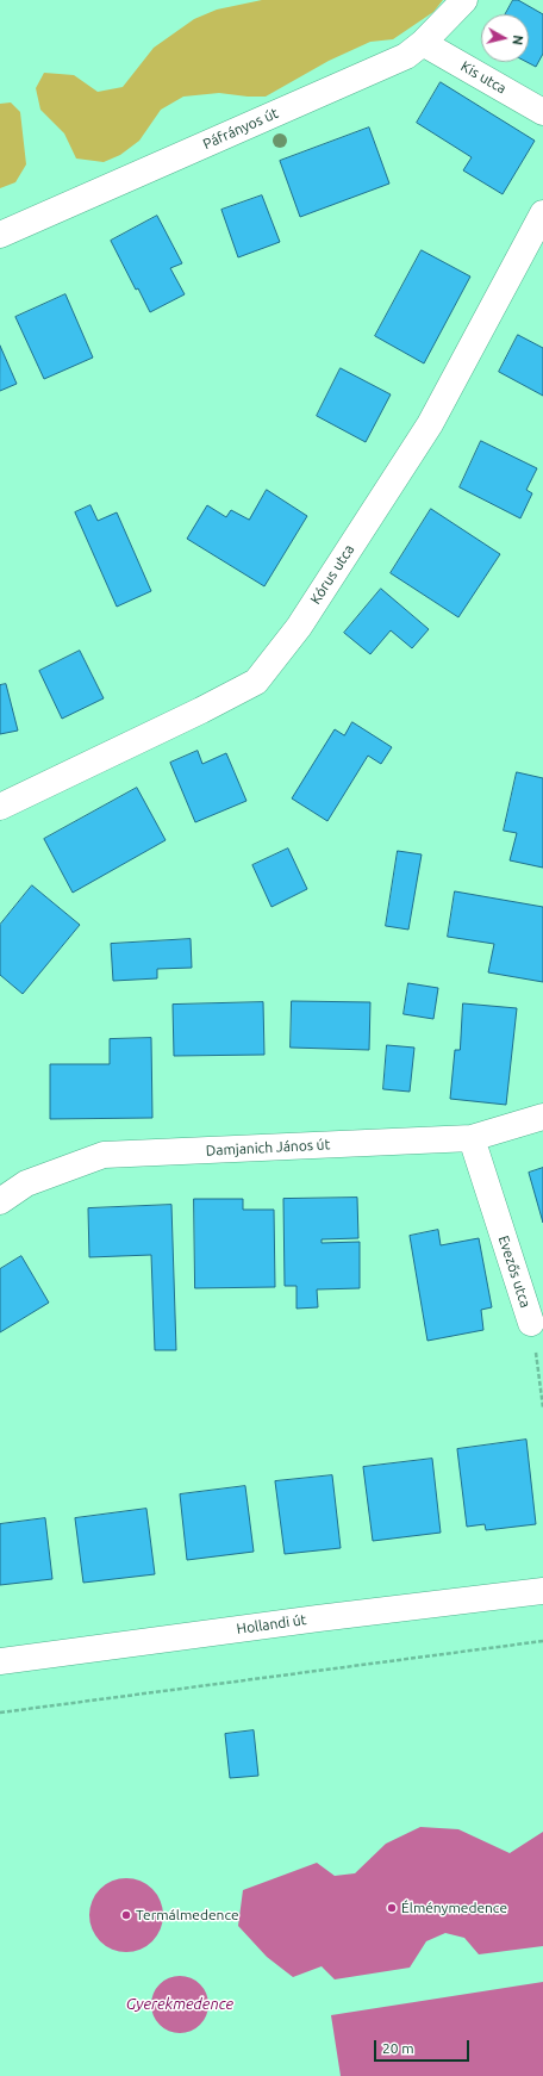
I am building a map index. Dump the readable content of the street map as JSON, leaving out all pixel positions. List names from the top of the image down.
{
  "streets": {
    "street": [
      "Kis utca",
      "Páfrányos út",
      "Kórus utca",
      "Damjanich János út",
      "Evezős utca",
      "Hollandi út"
    ]
  },
  "crossings": [
    ["Kis utca", "Páfrányos út"],
    ["Damjanich János út", "Evezős utca"]
  ],
  "water": ["Gyerekmedence"],
  "places": ["Élménymedence", "Termálmedence"],
  "scale_bar": "20 m",
  "north": "right"
}
